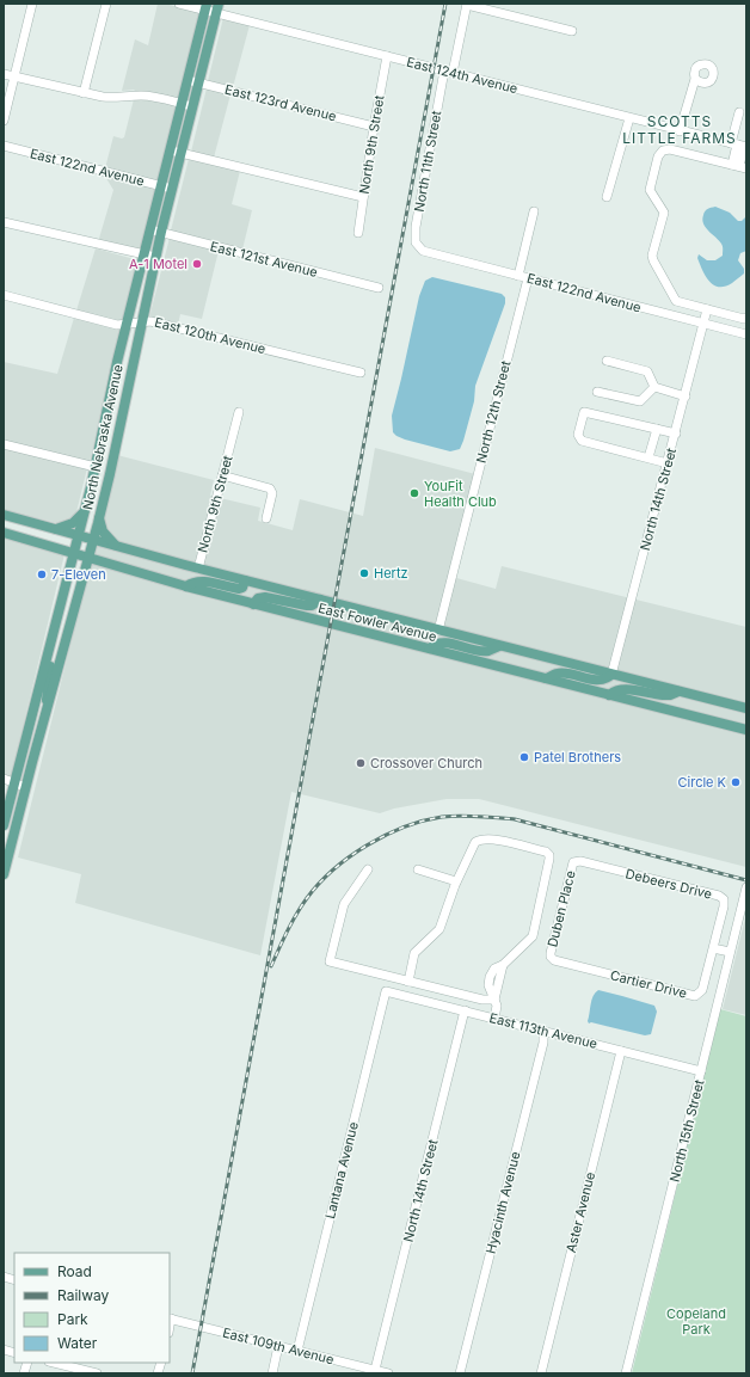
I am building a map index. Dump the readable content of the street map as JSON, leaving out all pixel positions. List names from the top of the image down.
{
  "streets": {
    "main road": ["North Nebraska Avenue", "East Fowler Avenue"],
    "street": [
      "East 124th Avenue",
      "East 123rd Avenue",
      "North 9th Street",
      "North 11th Street",
      "East 122nd Avenue",
      "East 121st Avenue",
      "East 120th Avenue",
      "North 12th Street",
      "North 14th Street",
      "Debeers Drive",
      "Duben Place",
      "Cartier Drive",
      "East 113th Avenue",
      "North 15th Street",
      "Lantana Avenue",
      "Hyacinth Avenue",
      "Aster Avenue",
      "East 109th Avenue"
    ]
  },
  "crossings": [
    ["East 124th Avenue", "North 9th Street"],
    ["East 124th Avenue", "North 11th Street"],
    ["East 124th Avenue", "North Nebraska Avenue"],
    ["East 123rd Avenue", "North 9th Street"],
    ["East 123rd Avenue", "North Nebraska Avenue"],
    ["North 9th Street", "East Fowler Avenue"],
    ["North 11th Street", "East 122nd Avenue"],
    ["East 122nd Avenue", "North 12th Street"],
    ["East 122nd Avenue", "North Nebraska Avenue"],
    ["East 122nd Avenue", "North 14th Street"],
    ["East 121st Avenue", "North Nebraska Avenue"],
    ["East 120th Avenue", "North Nebraska Avenue"],
    ["North 12th Street", "East Fowler Avenue"],
    ["North Nebraska Avenue", "East Fowler Avenue"],
    ["North 14th Street", "East Fowler Avenue"],
    ["North 14th Street", "East 113th Avenue"],
    ["North 14th Street", "East 109th Avenue"],
    ["Debeers Drive", "Duben Place"],
    ["Debeers Drive", "Cartier Drive"],
    ["Duben Place", "Cartier Drive"],
    ["East 113th Avenue", "North 15th Street"],
    ["East 113th Avenue", "Lantana Avenue"],
    ["East 113th Avenue", "Hyacinth Avenue"],
    ["East 113th Avenue", "Aster Avenue"],
    ["Lantana Avenue", "East 109th Avenue"]
  ],
  "districts": ["SCOTTS LITTLE FARMS"],
  "parks": ["Copeland Park"],
  "places": [
    "A-1 Motel",
    "YouFit Health Club",
    "Hertz",
    "7-Eleven",
    "Patel Brothers",
    "Crossover Church",
    "Circle K"
  ],
  "legend": [
    "Road",
    "Railway",
    "Park",
    "Water"
  ]
}
